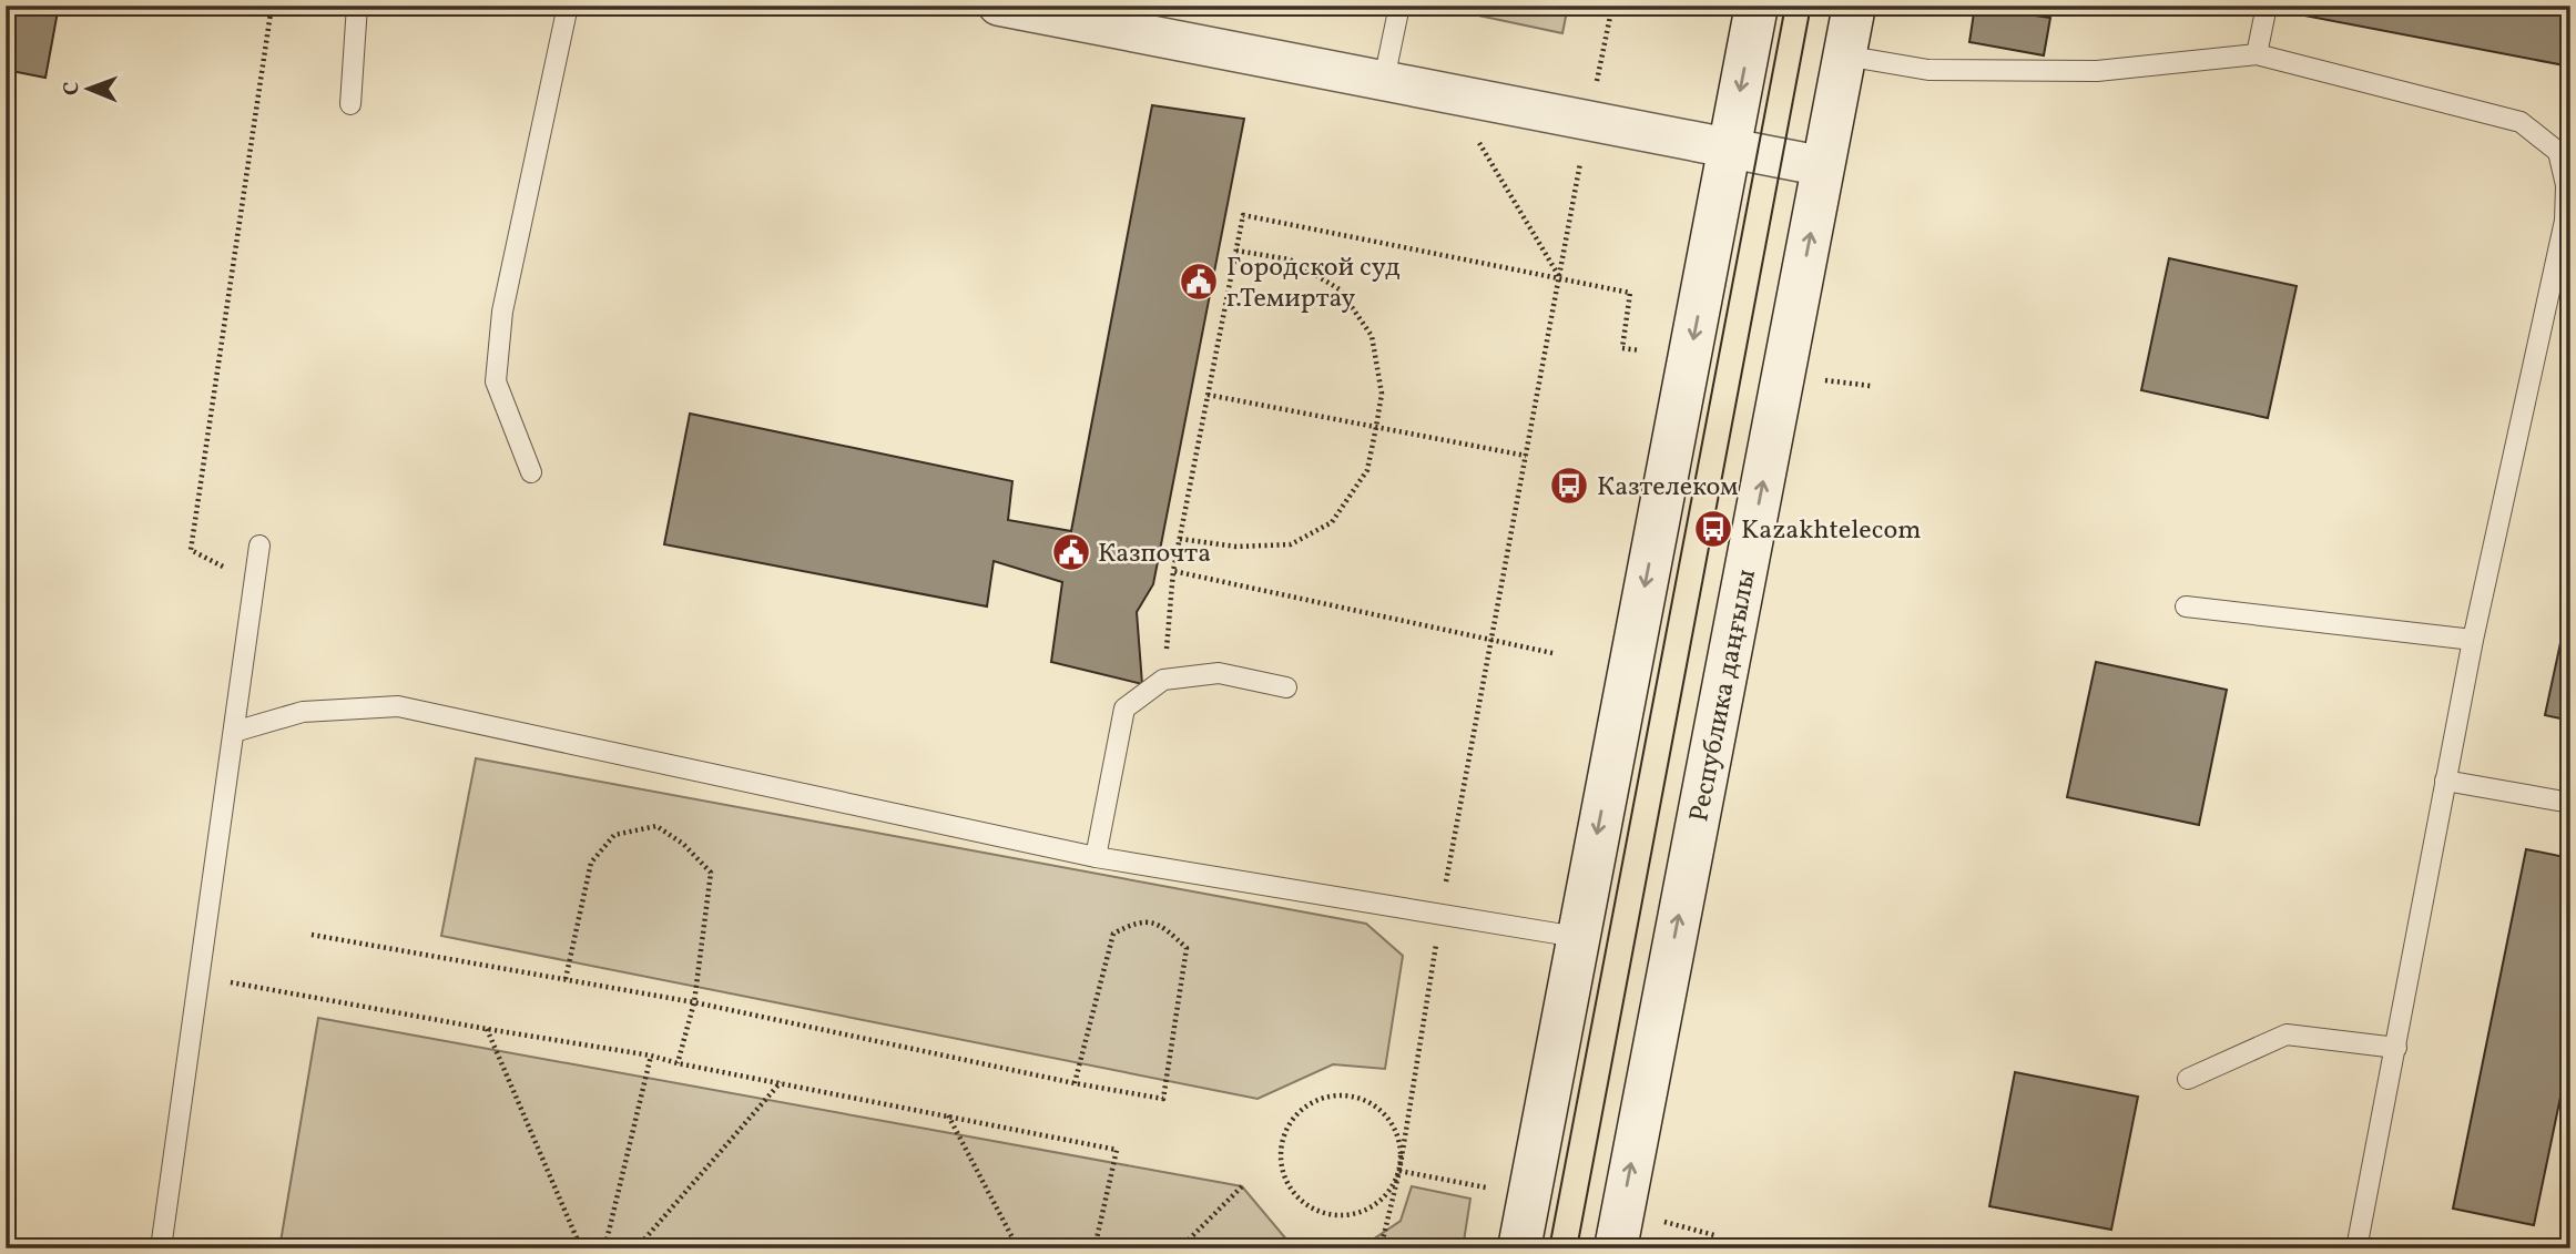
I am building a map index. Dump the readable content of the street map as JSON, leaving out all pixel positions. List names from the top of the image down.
{
  "streets": {
    "main road": ["Республика даңғылы"]
  },
  "places": {
    "public building": ["Городской суд г.Темиртау", "Казпочта"],
    "bus stop": ["Казтелеком", "Kazakhtelecom"]
  },
  "north": "left"
}
